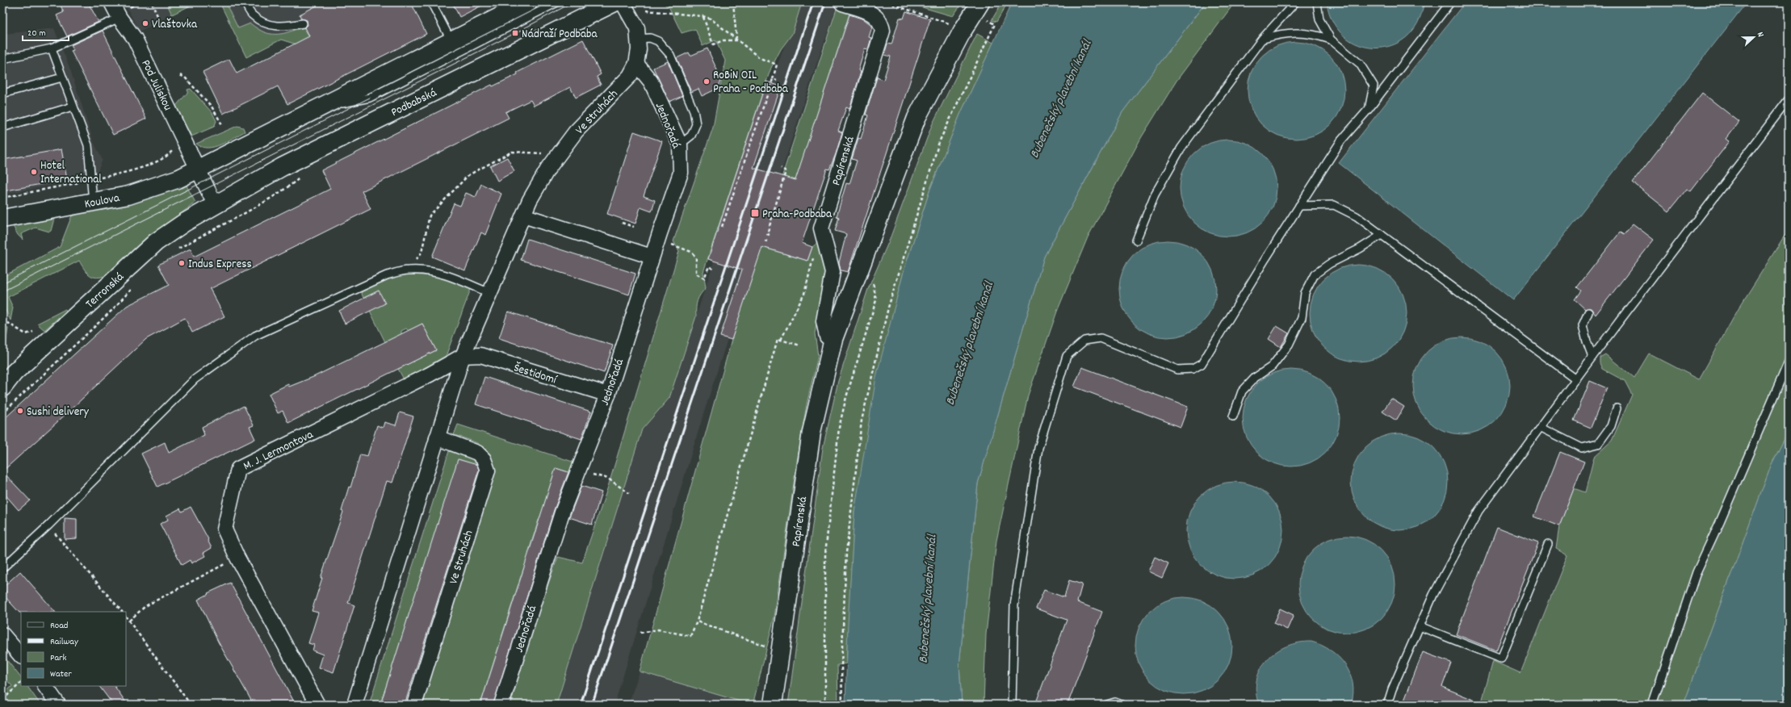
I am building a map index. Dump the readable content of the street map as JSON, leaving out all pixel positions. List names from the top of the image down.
{
  "streets": {
    "main road": [
      "Podbabská",
      "Papírenská",
      "Koulova",
      "Terronská"
    ],
    "street": [
      "Pod Juliskou",
      "Ve Struhách",
      "Jednořadá",
      "Šestidomí",
      "M. J. Lermontova"
    ]
  },
  "crossings": [
    ["Pod Juliskou", "Podbabská"],
    ["Pod Juliskou", "Koulova"],
    ["Pod Juliskou", "Terronská"],
    ["Podbabská", "Terronská"],
    ["Ve Struhách", "Jednořadá"],
    ["Ve Struhách", "Šestidomí"],
    ["Ve Struhách", "M. J. Lermontova"],
    ["Jednořadá", "Šestidomí"],
    ["Šestidomí", "M. J. Lermontova"]
  ],
  "water": ["Bubenečský plavební kanál"],
  "places": {
    "other": [
      "Vlaštovka",
      "RoBiN OIL Praha - Podbaba",
      "Hotel International",
      "Indus Express",
      "Sushi delivery"
    ],
    "transit": ["Nádraží Podbaba", "Praha-Podbaba"]
  },
  "legend": [
    "Road",
    "Railway",
    "Park",
    "Water"
  ],
  "scale_bar": "20 m",
  "north": "right"
}
